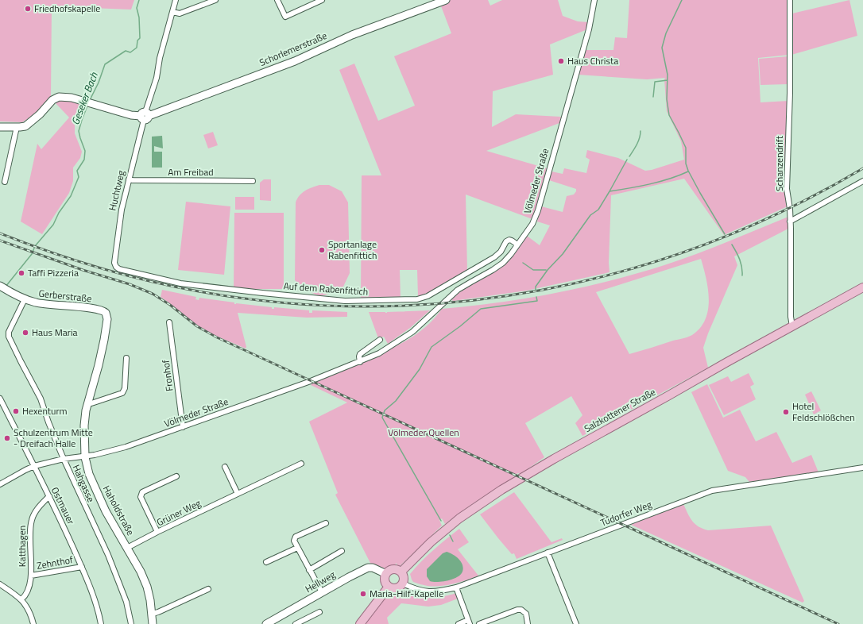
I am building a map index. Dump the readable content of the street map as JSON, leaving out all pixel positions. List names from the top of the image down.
{
  "streets": {
    "main road": ["Salzkottener Straße"],
    "street": [
      "Schorlemerstraße",
      "Schanzendrift",
      "Am Freibad",
      "Völmeder Straße",
      "Huchtweg",
      "Auf dem Rabenfittich",
      "Gerberstraße",
      "Fronhof",
      "Hahgasse",
      "Ostmauer",
      "Haholdstraße",
      "Grüner Weg",
      "Tudorfer Weg",
      "Katthagen",
      "Zehnthof",
      "Hellweg"
    ]
  },
  "crossings": [
    ["Schorlemerstraße", "Huchtweg"],
    ["Schanzendrift", "Salzkottener Straße"],
    ["Am Freibad", "Huchtweg"],
    ["Völmeder Straße", "Auf dem Rabenfittich"],
    ["Völmeder Straße", "Fronhof"],
    ["Völmeder Straße", "Hahgasse"],
    ["Völmeder Straße", "Ostmauer"],
    ["Völmeder Straße", "Haholdstraße"],
    ["Huchtweg", "Auf dem Rabenfittich"],
    ["Gerberstraße", "Hahgasse"],
    ["Gerberstraße", "Haholdstraße"],
    ["Salzkottener Straße", "Tudorfer Weg"],
    ["Salzkottener Straße", "Hellweg"],
    ["Ostmauer", "Katthagen"],
    ["Ostmauer", "Zehnthof"],
    ["Haholdstraße", "Grüner Weg"],
    ["Tudorfer Weg", "Hellweg"],
    ["Katthagen", "Zehnthof"]
  ],
  "water": ["Geseker Bach"],
  "parks": ["Völmeder Quellen"],
  "places": [
    "Friedhofskapelle",
    "Haus Christa",
    "Sportanlage Rabenfittich",
    "Taffi Pizzeria",
    "Haus Maria",
    "Hexenturm",
    "Hotel Feldschlößchen",
    "Schulzentrum Mitte - Dreifach Halle",
    "Maria-Hilf-Kapelle"
  ]
}
